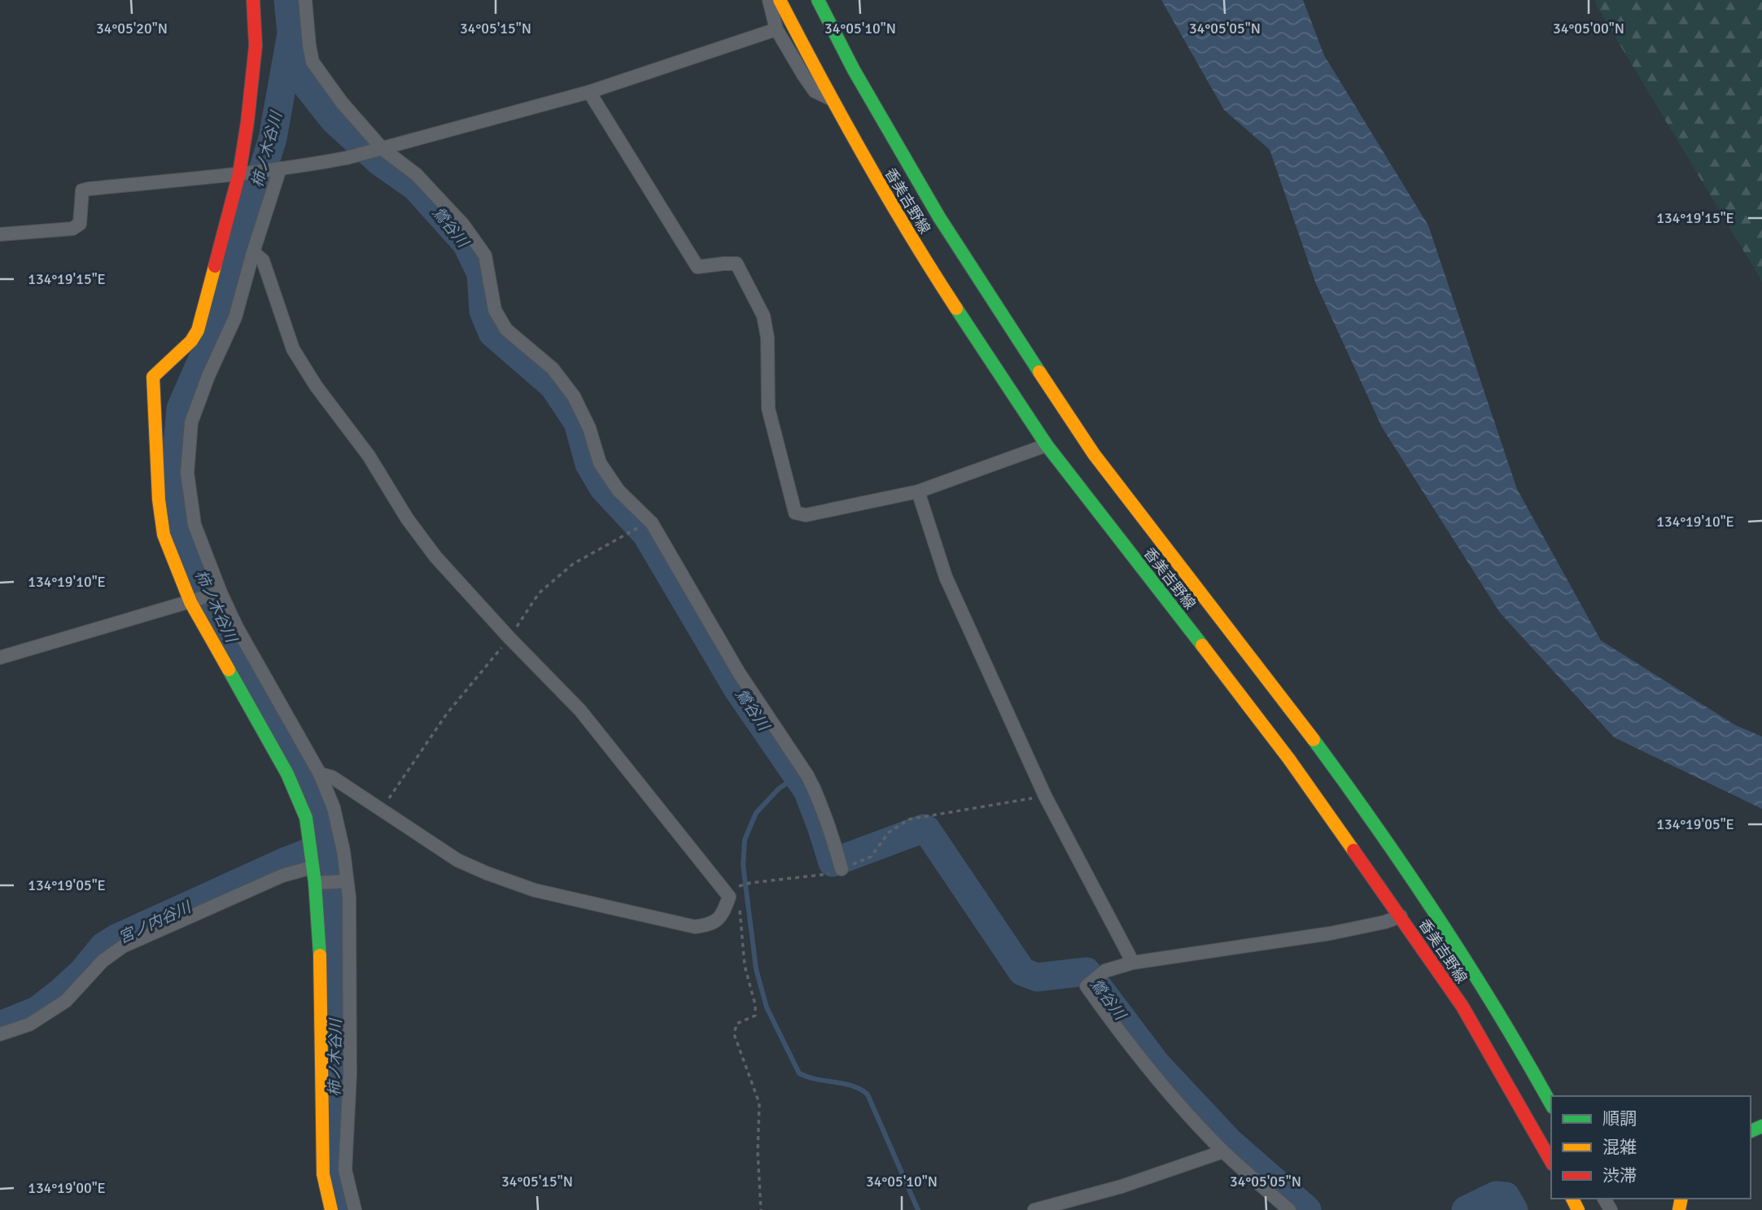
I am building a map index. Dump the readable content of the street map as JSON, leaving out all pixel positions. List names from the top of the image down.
{
  "streets": {
    "street": ["香美吉野線"]
  },
  "water": ["柿ノ木谷川", "鶯谷川", "宮ノ内谷川"],
  "legend": ["順調", "混雑", "渋滞"],
  "coordinates": [
    "34°05'20\"N",
    "34°05'15\"N",
    "34°05'10\"N",
    "34°05'05\"N",
    "34°05'00\"N",
    "134°19'15\"E",
    "134°19'10\"E",
    "134°19'05\"E",
    "134°19'00\"E"
  ]
}
